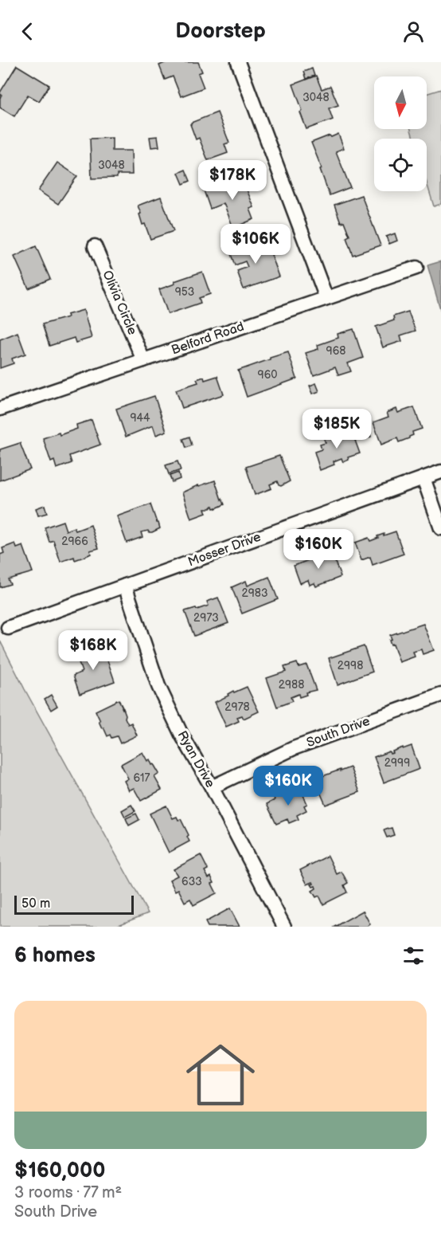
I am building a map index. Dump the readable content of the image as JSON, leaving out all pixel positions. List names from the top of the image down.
{
  "streets": {
    "street": [
      "Olivia Circle",
      "Belford Road",
      "Mosser Drive",
      "South Drive",
      "Ryan Drive"
    ]
  },
  "crossings": [
    ["Olivia Circle", "Belford Road"],
    ["Mosser Drive", "Ryan Drive"],
    ["South Drive", "Ryan Drive"]
  ],
  "house_numbers": [
    "3048",
    "3048",
    "953",
    "968",
    "960",
    "944",
    "2966",
    "2983",
    "2973",
    "2998",
    "2988",
    "2978",
    "2999",
    "617",
    "633"
  ],
  "scale_bar": "50 m",
  "north": "bottom",
  "page": {
    "header": "Doorstep",
    "price": [
      "$178K",
      "$106K",
      "$185K",
      "$160K",
      "$168K",
      "$160K"
    ],
    "scale": "50 m",
    "heading": "6 homes",
    "list": [
      {
        "name": "$160,000",
        "note": "3 rooms · 77 m² · South Drive"
      }
    ]
  }
}
